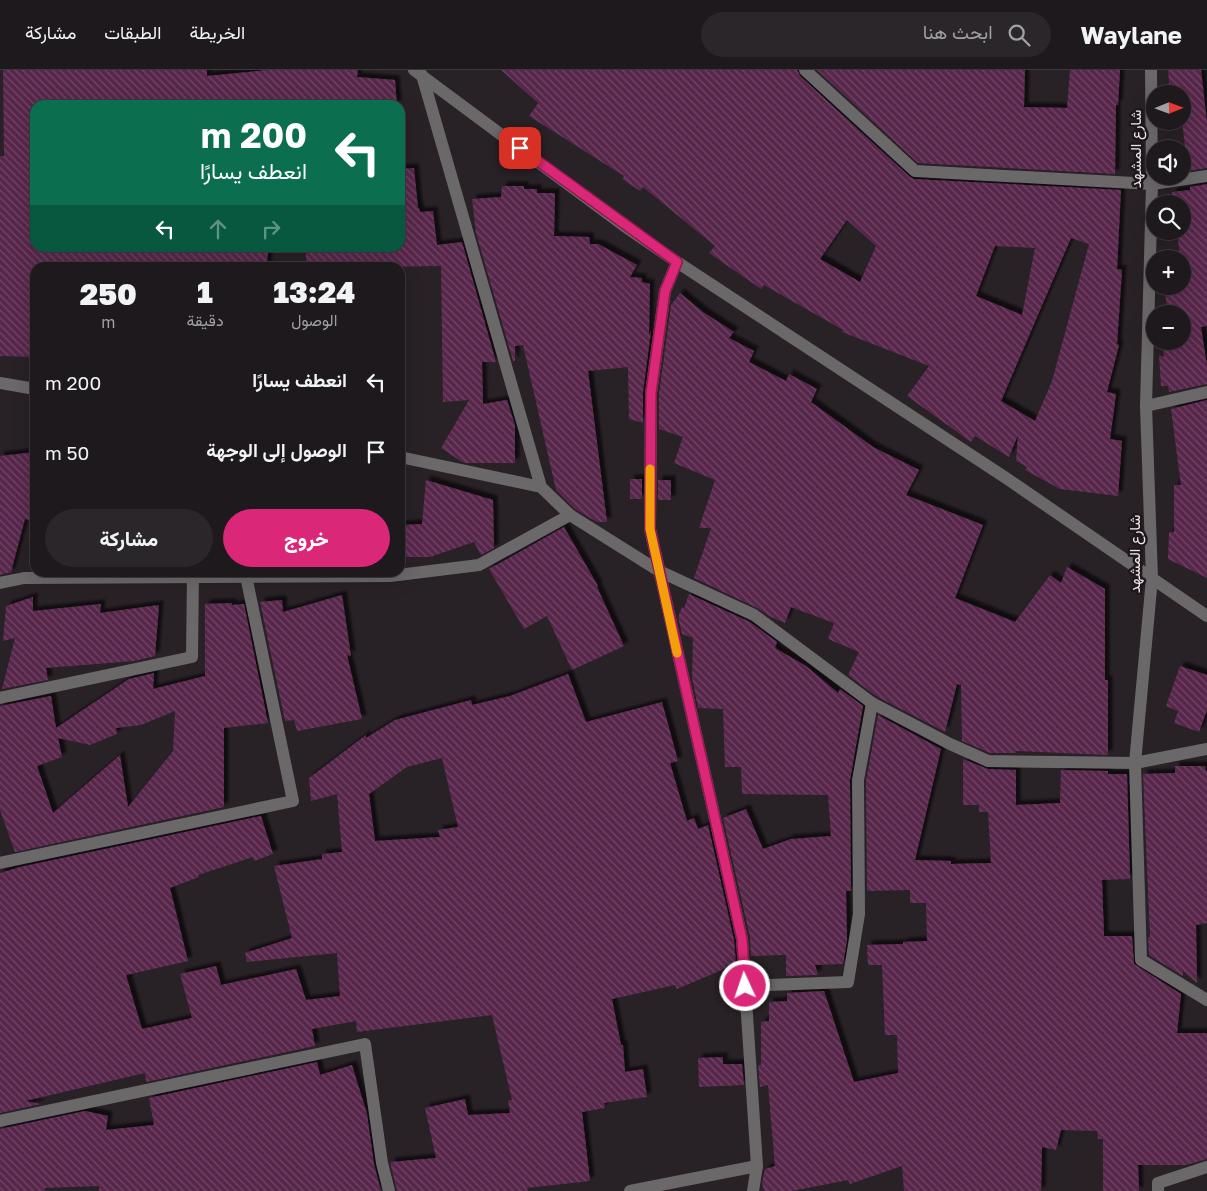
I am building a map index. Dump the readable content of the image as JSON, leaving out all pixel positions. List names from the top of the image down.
{
  "streets": {
    "street": ["شارع المشهد"]
  },
  "north": "right",
  "page": {
    "header": "Waylane",
    "search": "ابحث هنا",
    "nav": ["الخريطة", "الطبقات", "مشاركة"],
    "map_buttons": ["+", "−"],
    "turn": ["200 m", "انعطف يسارًا"],
    "eta": [
      "13:24",
      "الوصول",
      "1",
      "دقيقة",
      "250",
      "m"
    ],
    "list": [
      {
        "name": "انعطف يسارًا",
        "value": "200 m"
      },
      {
        "name": "الوصول إلى الوجهة",
        "value": "50 m"
      }
    ],
    "buttons": ["خروج", "مشاركة"]
  }
}
